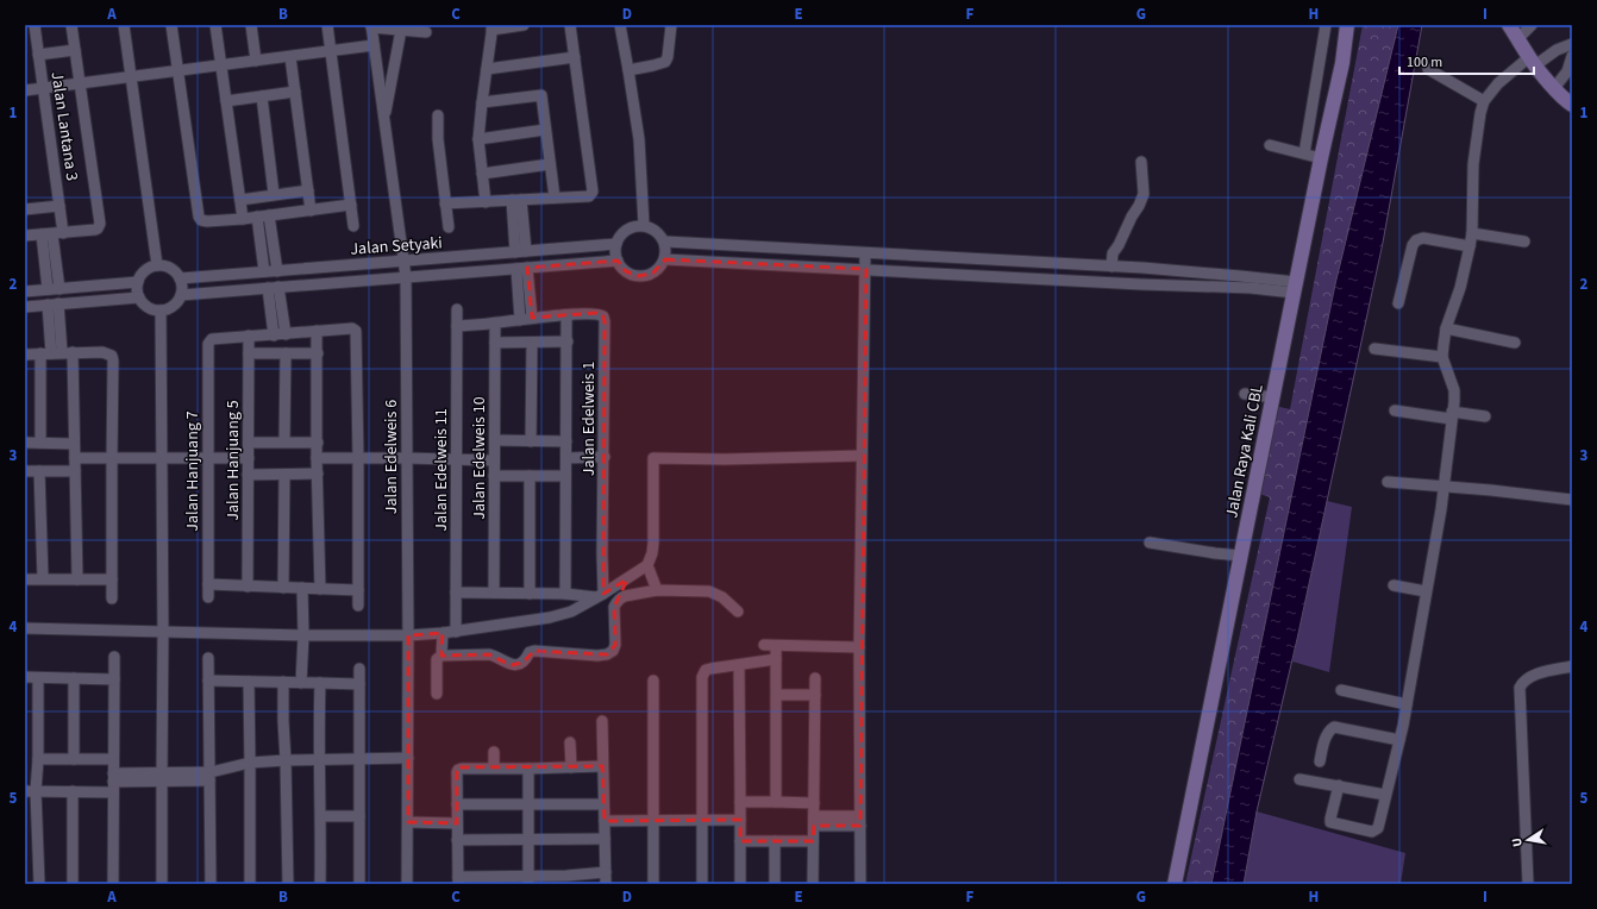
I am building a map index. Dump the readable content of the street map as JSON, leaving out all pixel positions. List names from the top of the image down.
{
  "streets": {
    "main road": ["Jalan Raya Kali CBL"],
    "street": [
      "Jalan Lantana 3",
      "Jalan Setyaki",
      "Jalan Edelweis 1",
      "Jalan Edelweis 6",
      "Jalan Edelweis 10",
      "Jalan Hanjuang 5",
      "Jalan Edelweis 11",
      "Jalan Hanjuang 7"
    ]
  },
  "crossings": [
    ["Jalan Setyaki", "Jalan Edelweis 6"],
    ["Jalan Edelweis 1", "Jalan Edelweis 10"],
    ["Jalan Edelweis 1", "Jalan Edelweis 11"],
    ["Jalan Hanjuang 5", "Jalan Hanjuang 7"]
  ],
  "scale_bar": "100 m",
  "north": "left",
  "grid": {
    "columns": [
      "A",
      "B",
      "C",
      "D",
      "E",
      "F",
      "G",
      "H",
      "I"
    ],
    "rows": [
      "1",
      "2",
      "3",
      "4",
      "5"
    ]
  }
}
